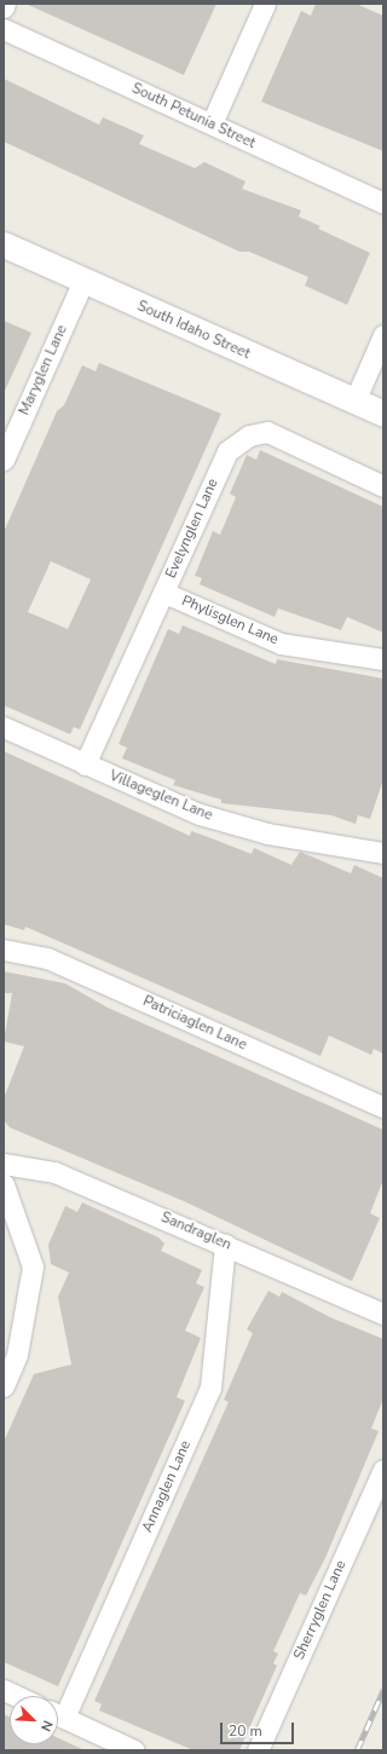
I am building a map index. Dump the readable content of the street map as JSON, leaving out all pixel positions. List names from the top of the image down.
{
  "streets": {
    "street": [
      "South Petunia Street",
      "South Idaho Street",
      "Maryglen Lane",
      "Evelynglen Lane",
      "Phylisglen Lane",
      "Villageglen Lane",
      "Patriciaglen Lane",
      "Sandraglen",
      "Annaglen Lane",
      "Sherryglen Lane"
    ]
  },
  "crossings": [
    ["South Idaho Street", "Maryglen Lane"],
    ["Evelynglen Lane", "Phylisglen Lane"],
    ["Evelynglen Lane", "Villageglen Lane"],
    ["Sandraglen", "Annaglen Lane"]
  ],
  "scale_bar": "20 m",
  "north": "bottom right"
}
